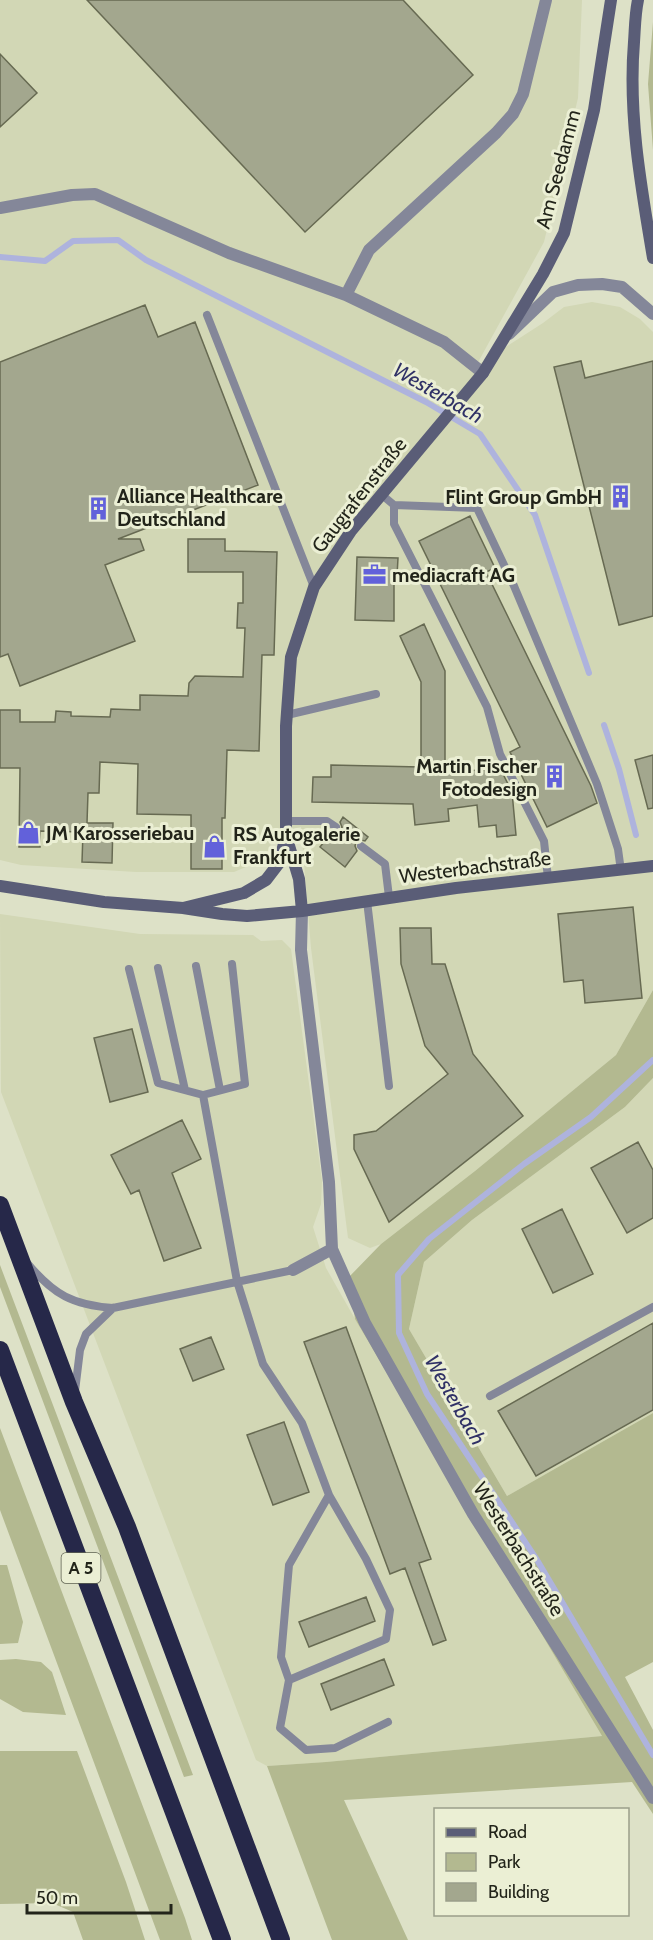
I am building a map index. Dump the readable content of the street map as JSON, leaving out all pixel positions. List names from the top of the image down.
{
  "streets": {
    "highway": ["A 5"],
    "main road": ["Am Seedamm", "Gaugrafenstraße", "Westerbachstraße"]
  },
  "crossings": [
    ["Am Seedamm", "Gaugrafenstraße"],
    ["Gaugrafenstraße", "Westerbachstraße"]
  ],
  "water": ["Westerbach"],
  "places": {
    "building": ["Flint Group GmbH", "Alliance Healthcare Deutschland", "Martin Fischer Fotodesign"],
    "office": ["mediacraft AG"],
    "shop": ["JM Karosseriebau", "RS Autogalerie Frankfurt"]
  },
  "legend": ["Road", "Park", "Building"],
  "scale_bar": "50 m"
}
